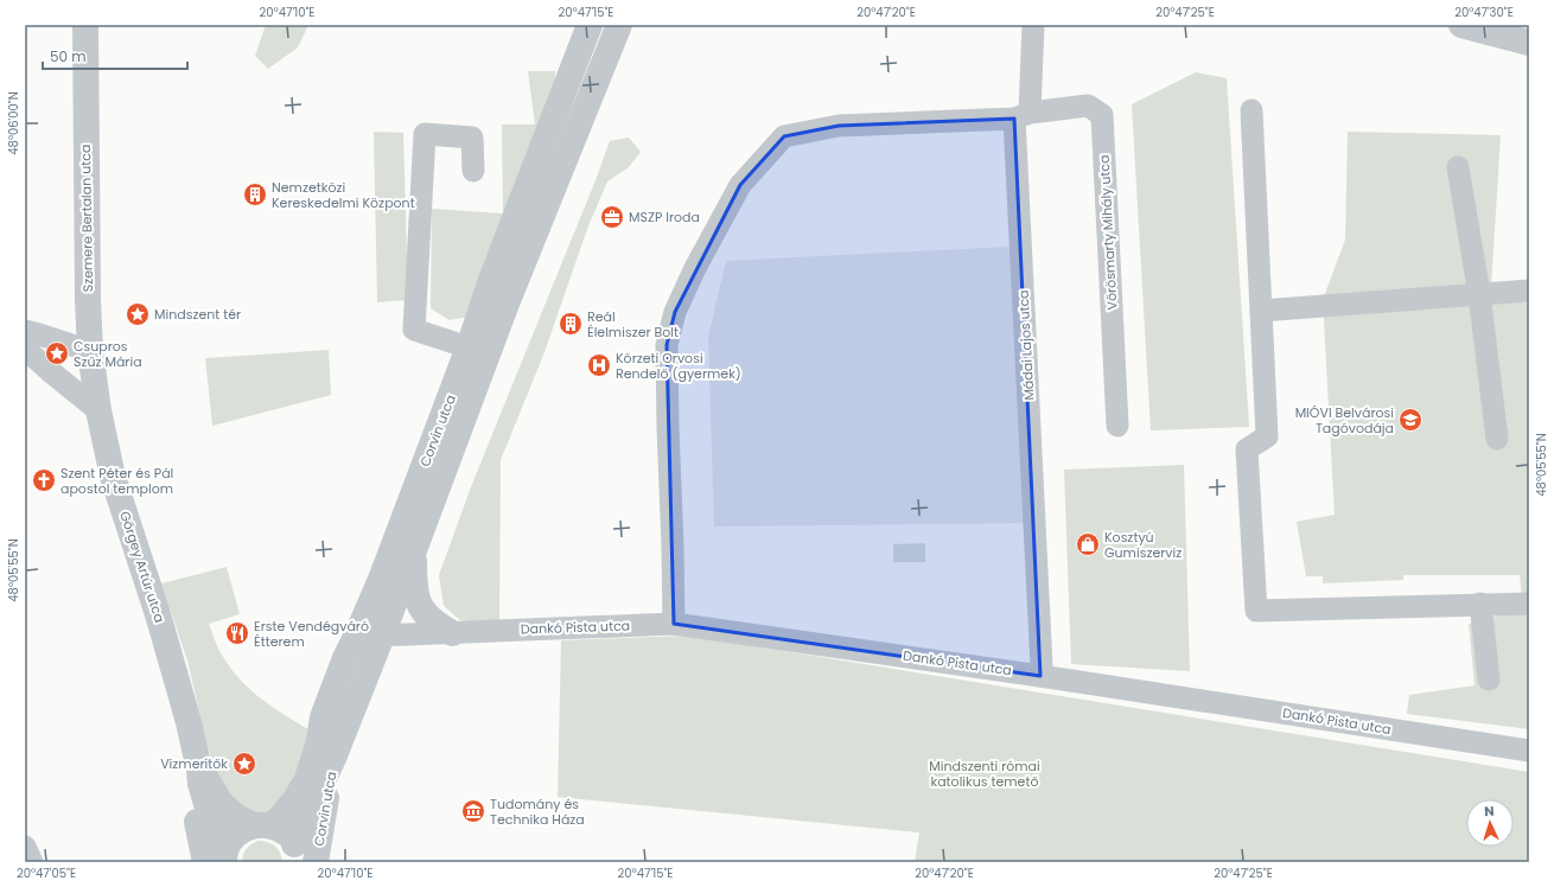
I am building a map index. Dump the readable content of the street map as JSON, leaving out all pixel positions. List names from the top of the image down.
{
  "streets": {
    "street": [
      "Szemere Bertalan utca",
      "Vörösmarty Mihály utca",
      "Mádai Lajos utca",
      "Corvin utca",
      "Görgey Artúr utca",
      "Dankó Pista utca"
    ]
  },
  "crossings": [
    ["Szemere Bertalan utca", "Görgey Artúr utca"],
    ["Vörösmarty Mihály utca", "Mádai Lajos utca"],
    ["Mádai Lajos utca", "Dankó Pista utca"],
    ["Corvin utca", "Görgey Artúr utca"],
    ["Corvin utca", "Dankó Pista utca"]
  ],
  "parks": ["Mindszenti római katolikus temető"],
  "places": {
    "building": ["Nemzetközi Kereskedelmi Központ", "Reál Élelmiszer Bolt"],
    "office": ["MSZP Iroda"],
    "place": ["Mindszent tér", "Csupros Szűz Mária", "Vízmerítők"],
    "hospital": ["Körzeti Orvosi Rendelő (gyermek)"],
    "school or university": ["MIÓVI Belvárosi Tagóvodája"],
    "church": ["Szent Péter és Pál apostol templom"],
    "shop": ["Kosztyú Gumiszerviz"],
    "restaurant": ["Erste Vendégváró Étterem"],
    "museum": ["Tudomány és Technika Háza"]
  },
  "scale_bar": "50 m",
  "north": "top",
  "coordinates": [
    "20°47'10\"E",
    "20°47'15\"E",
    "20°47'20\"E",
    "20°47'25\"E",
    "20°47'30\"E",
    "48°06'00\"N",
    "48°05'55\"N",
    "20°47'05\"E"
  ]
}
